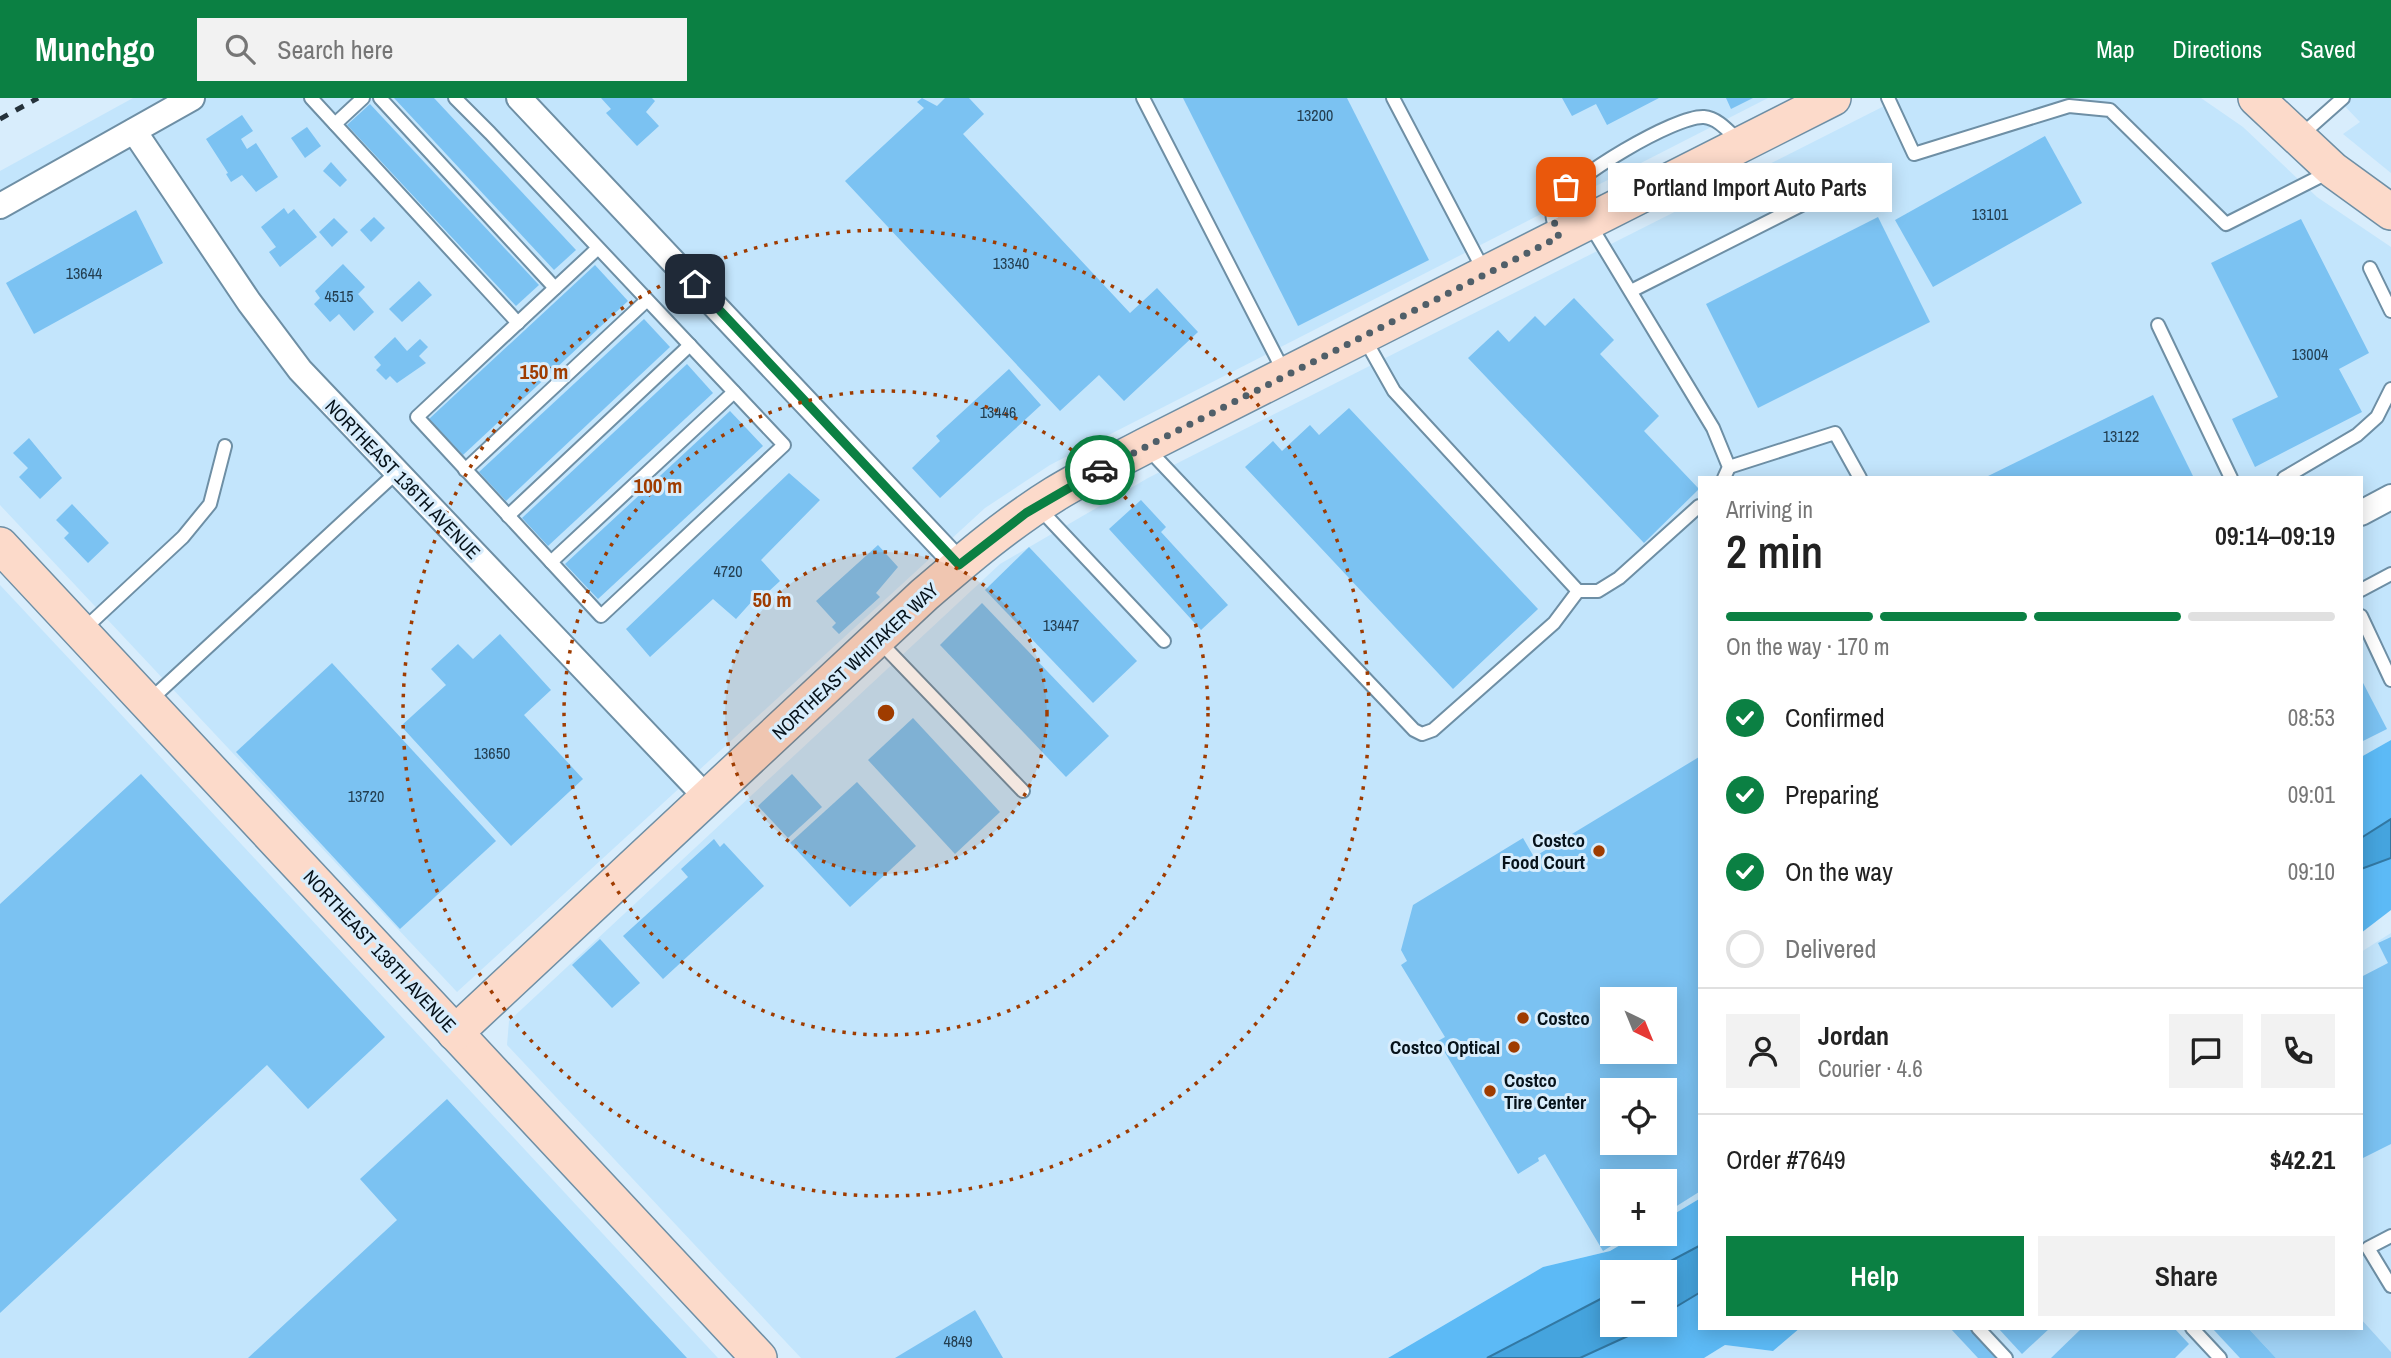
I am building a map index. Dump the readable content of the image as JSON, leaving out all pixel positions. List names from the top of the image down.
{
  "streets": {
    "street": ["NORTHEAST 136TH AVENUE", "NORTHEAST WHITAKER WAY", "NORTHEAST 138TH AVENUE"]
  },
  "crossings": [
    ["NORTHEAST 136TH AVENUE", "NORTHEAST WHITAKER WAY"],
    ["NORTHEAST WHITAKER WAY", "NORTHEAST 138TH AVENUE"]
  ],
  "places": [
    "Portland Import Auto Parts",
    "Costco Food Court",
    "Costco",
    "Costco Optical",
    "Costco Tire Center"
  ],
  "house_numbers": [
    "13200",
    "13101",
    "13340",
    "13644",
    "4515",
    "13004",
    "13446",
    "13122",
    "4720",
    "13447",
    "13650",
    "13720",
    "4849"
  ],
  "north": "bottom right",
  "page": {
    "header": "Munchgo",
    "search": "Search here",
    "nav": ["Map", "Directions", "Saved"],
    "bubble": "Portland Import Auto Parts",
    "heading": ["2 min", "Arriving in", "09:14–09:19"],
    "panel": [
      "Jordan",
      "Courier · 4.6",
      "Order #7649",
      "$42.21"
    ],
    "bar": "On the way · 170 m",
    "list": [
      ["Confirmed", "08:53"],
      ["Preparing", "09:01"],
      ["On the way", "09:10"],
      "Delivered"
    ],
    "map_buttons": ["+", "−"],
    "buttons": ["Help", "Share"]
  },
  "rings": ["150 m", "100 m", "50 m"]
}
